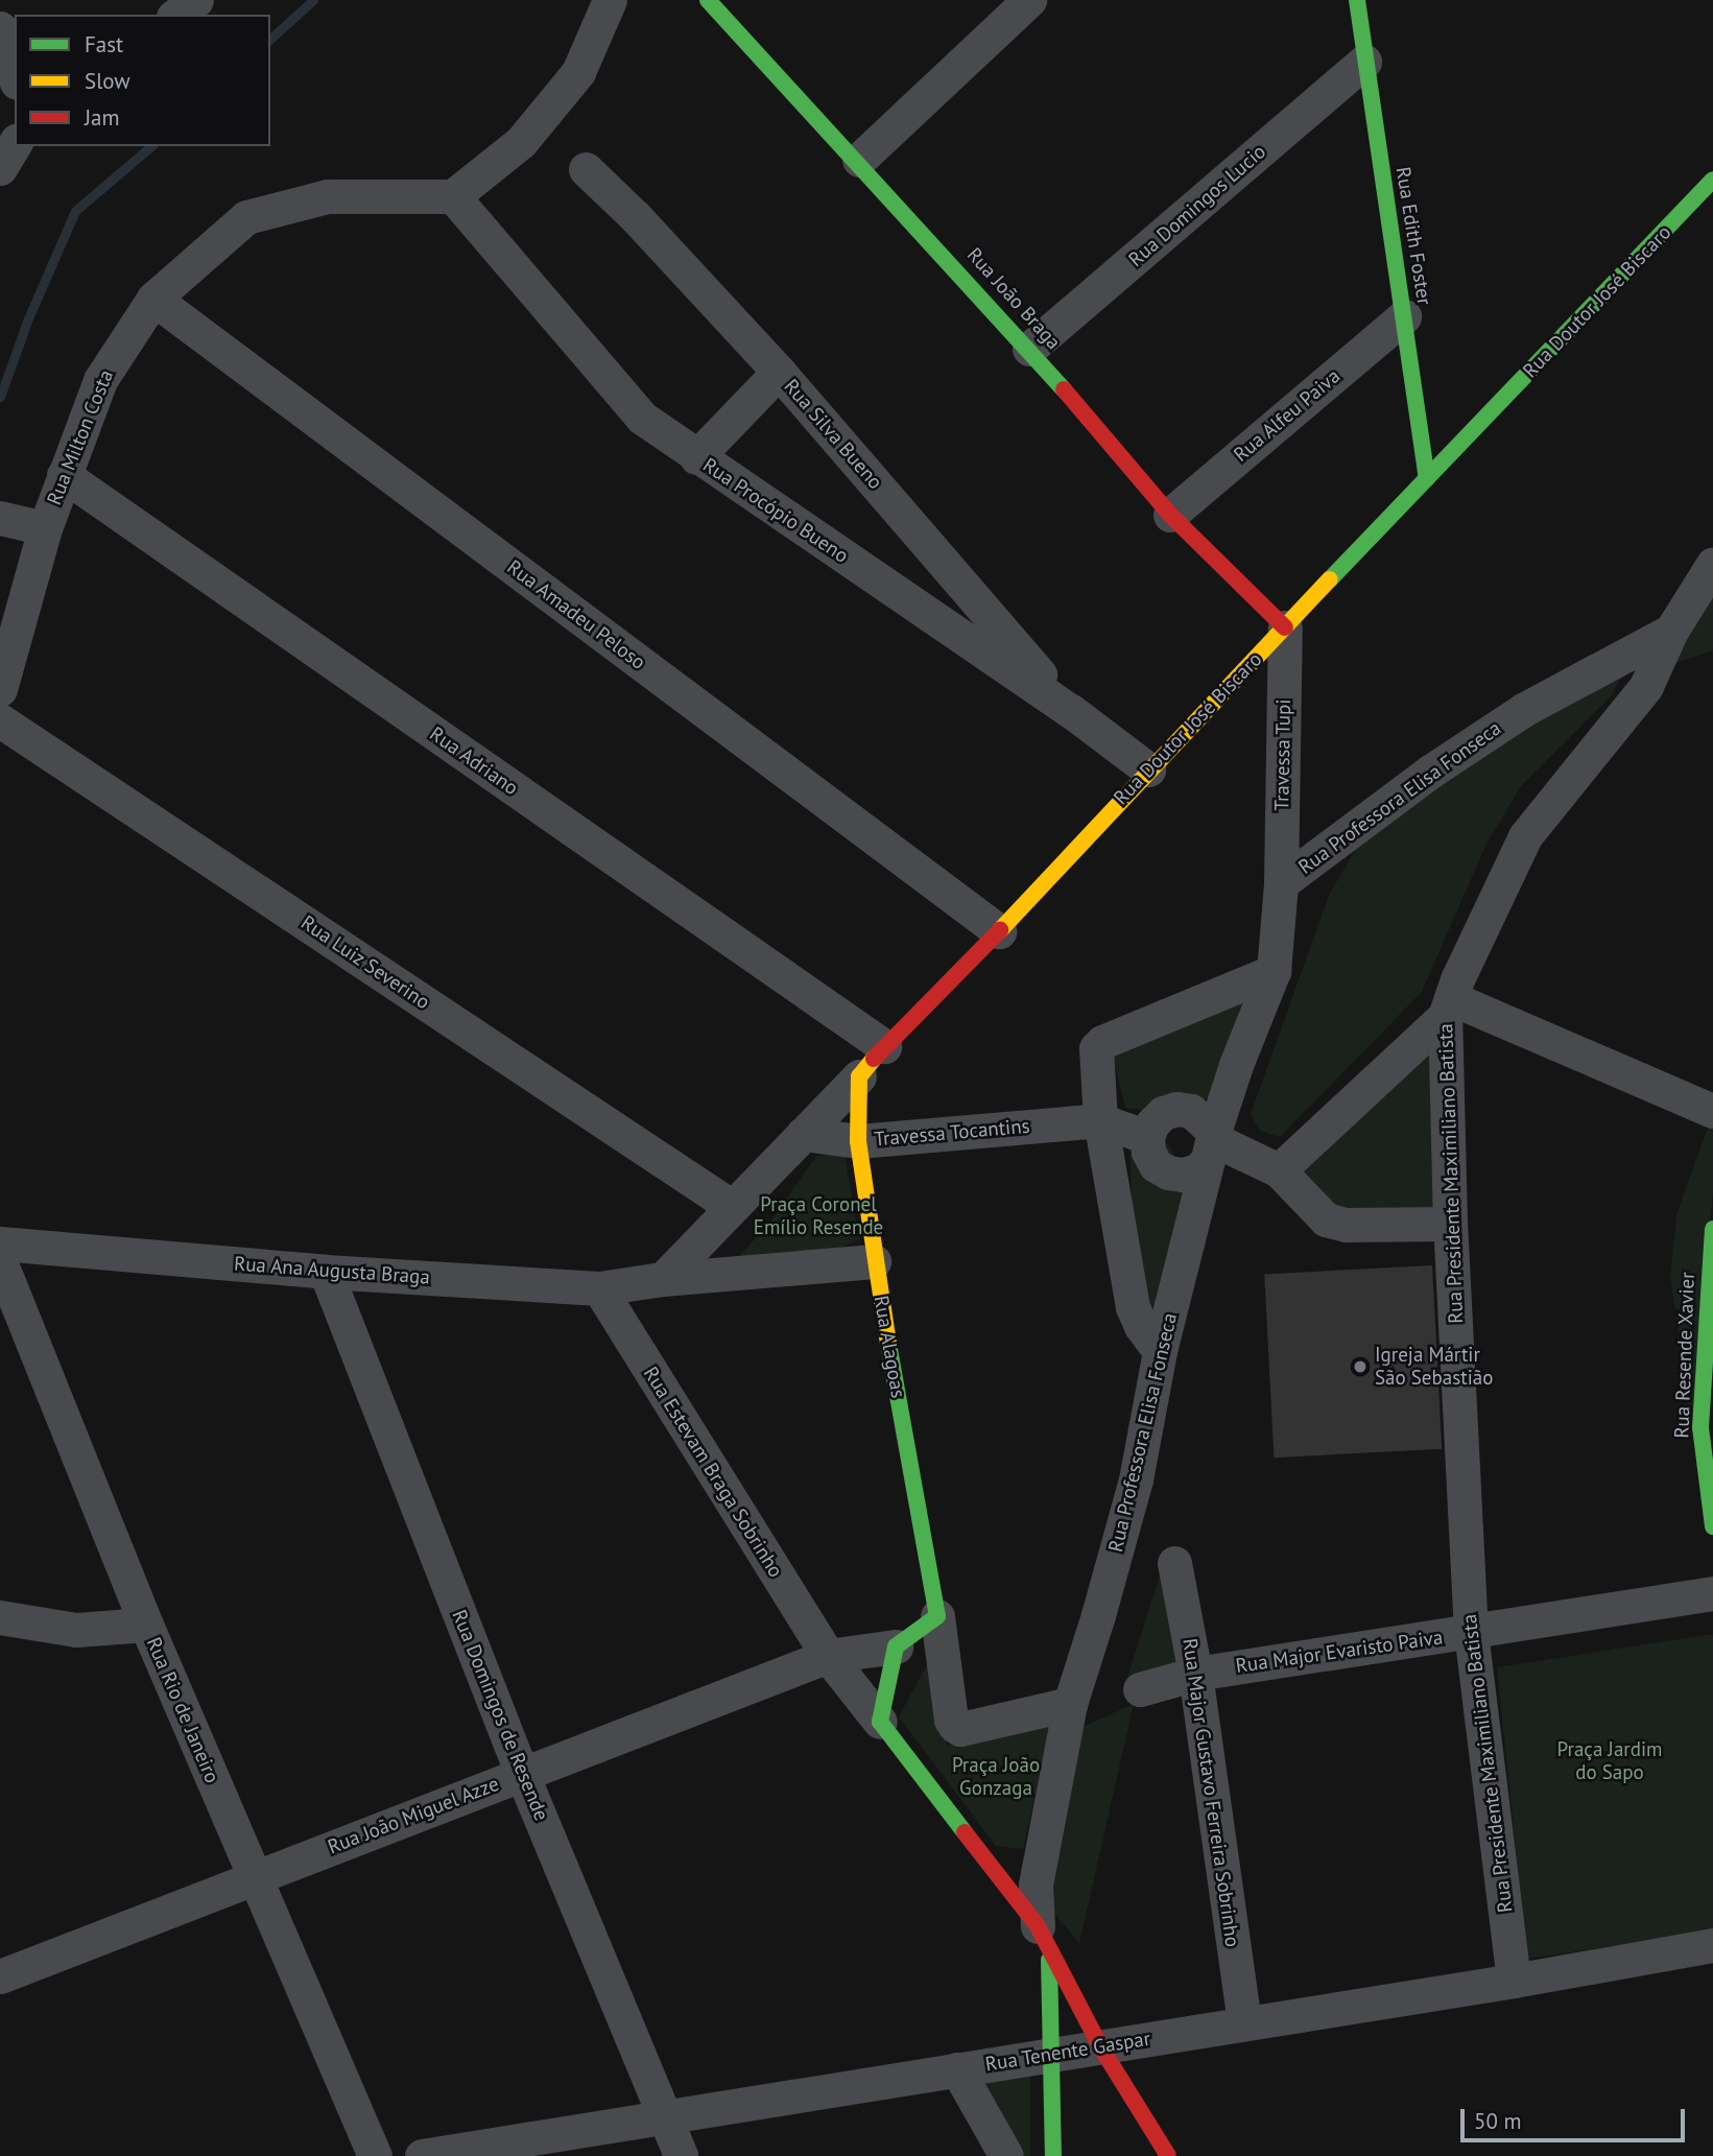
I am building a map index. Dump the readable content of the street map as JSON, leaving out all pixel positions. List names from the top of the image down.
{
  "streets": {
    "main road": [
      "Rua Edith Foster",
      "Rua João Braga",
      "Rua Doutor José Biscaro",
      "Rua Alagoas",
      "Rua Resende Xavier"
    ],
    "street": [
      "Rua Domingos Lucio",
      "Rua Alfeu Paiva",
      "Rua Silva Bueno",
      "Rua Milton Costa",
      "Rua Procópio Bueno",
      "Rua Amadeu Peloso",
      "Travessa Tupi",
      "Rua Adriano",
      "Rua Professora Elisa Fonseca",
      "Rua Luiz Severino",
      "Travessa Tocantins",
      "Rua Presidente Maximiliano Batista",
      "Rua Ana Augusta Braga",
      "Rua Estevam Braga Sobrinho",
      "Rua Major Evaristo Paiva",
      "Rua Rio de Janeiro",
      "Rua Domingos de Resende",
      "Rua Major Gustavo Ferreira Sobrinho",
      "Rua João Miguel Azze",
      "Rua Tenente Gaspar"
    ]
  },
  "crossings": [
    ["Rua Domingos Lucio", "Rua Edith Foster"],
    ["Rua Domingos Lucio", "Rua João Braga"],
    ["Rua Edith Foster", "Rua Doutor José Biscaro"],
    ["Rua Edith Foster", "Rua Alfeu Paiva"],
    ["Rua João Braga", "Rua Doutor José Biscaro"],
    ["Rua João Braga", "Rua Alfeu Paiva"],
    ["Rua João Braga", "Travessa Tupi"],
    ["Rua Doutor José Biscaro", "Rua Procópio Bueno"],
    ["Rua Doutor José Biscaro", "Rua Amadeu Peloso"],
    ["Rua Doutor José Biscaro", "Travessa Tupi"],
    ["Rua Doutor José Biscaro", "Rua Adriano"],
    ["Rua Doutor José Biscaro", "Rua Luiz Severino"],
    ["Rua Doutor José Biscaro", "Travessa Tocantins"],
    ["Rua Doutor José Biscaro", "Rua Ana Augusta Braga"],
    ["Rua Doutor José Biscaro", "Rua Alagoas"],
    ["Rua Silva Bueno", "Rua Procópio Bueno"],
    ["Rua Milton Costa", "Rua Procópio Bueno"],
    ["Rua Milton Costa", "Rua Amadeu Peloso"],
    ["Rua Milton Costa", "Rua Adriano"],
    ["Travessa Tupi", "Rua Professora Elisa Fonseca"],
    ["Rua Professora Elisa Fonseca", "Rua Presidente Maximiliano Batista"],
    ["Rua Professora Elisa Fonseca", "Rua Alagoas"],
    ["Travessa Tocantins", "Rua Alagoas"],
    ["Rua Presidente Maximiliano Batista", "Rua Major Evaristo Paiva"],
    ["Rua Presidente Maximiliano Batista", "Rua Tenente Gaspar"],
    ["Rua Ana Augusta Braga", "Rua Estevam Braga Sobrinho"],
    ["Rua Ana Augusta Braga", "Rua Domingos de Resende"],
    ["Rua Estevam Braga Sobrinho", "Rua João Miguel Azze"],
    ["Rua Major Evaristo Paiva", "Rua Major Gustavo Ferreira Sobrinho"],
    ["Rua Rio de Janeiro", "Rua João Miguel Azze"],
    ["Rua Domingos de Resende", "Rua João Miguel Azze"],
    ["Rua Domingos de Resende", "Rua Tenente Gaspar"],
    ["Rua Major Gustavo Ferreira Sobrinho", "Rua Tenente Gaspar"]
  ],
  "parks": ["Praça Coronel Emílio Resende", "Praça Jardim do Sapo", "Praça João Gonzaga"],
  "places": ["Igreja Mártir São Sebastião"],
  "legend": ["Fast", "Slow", "Jam"],
  "scale_bar": "50 m"
}
